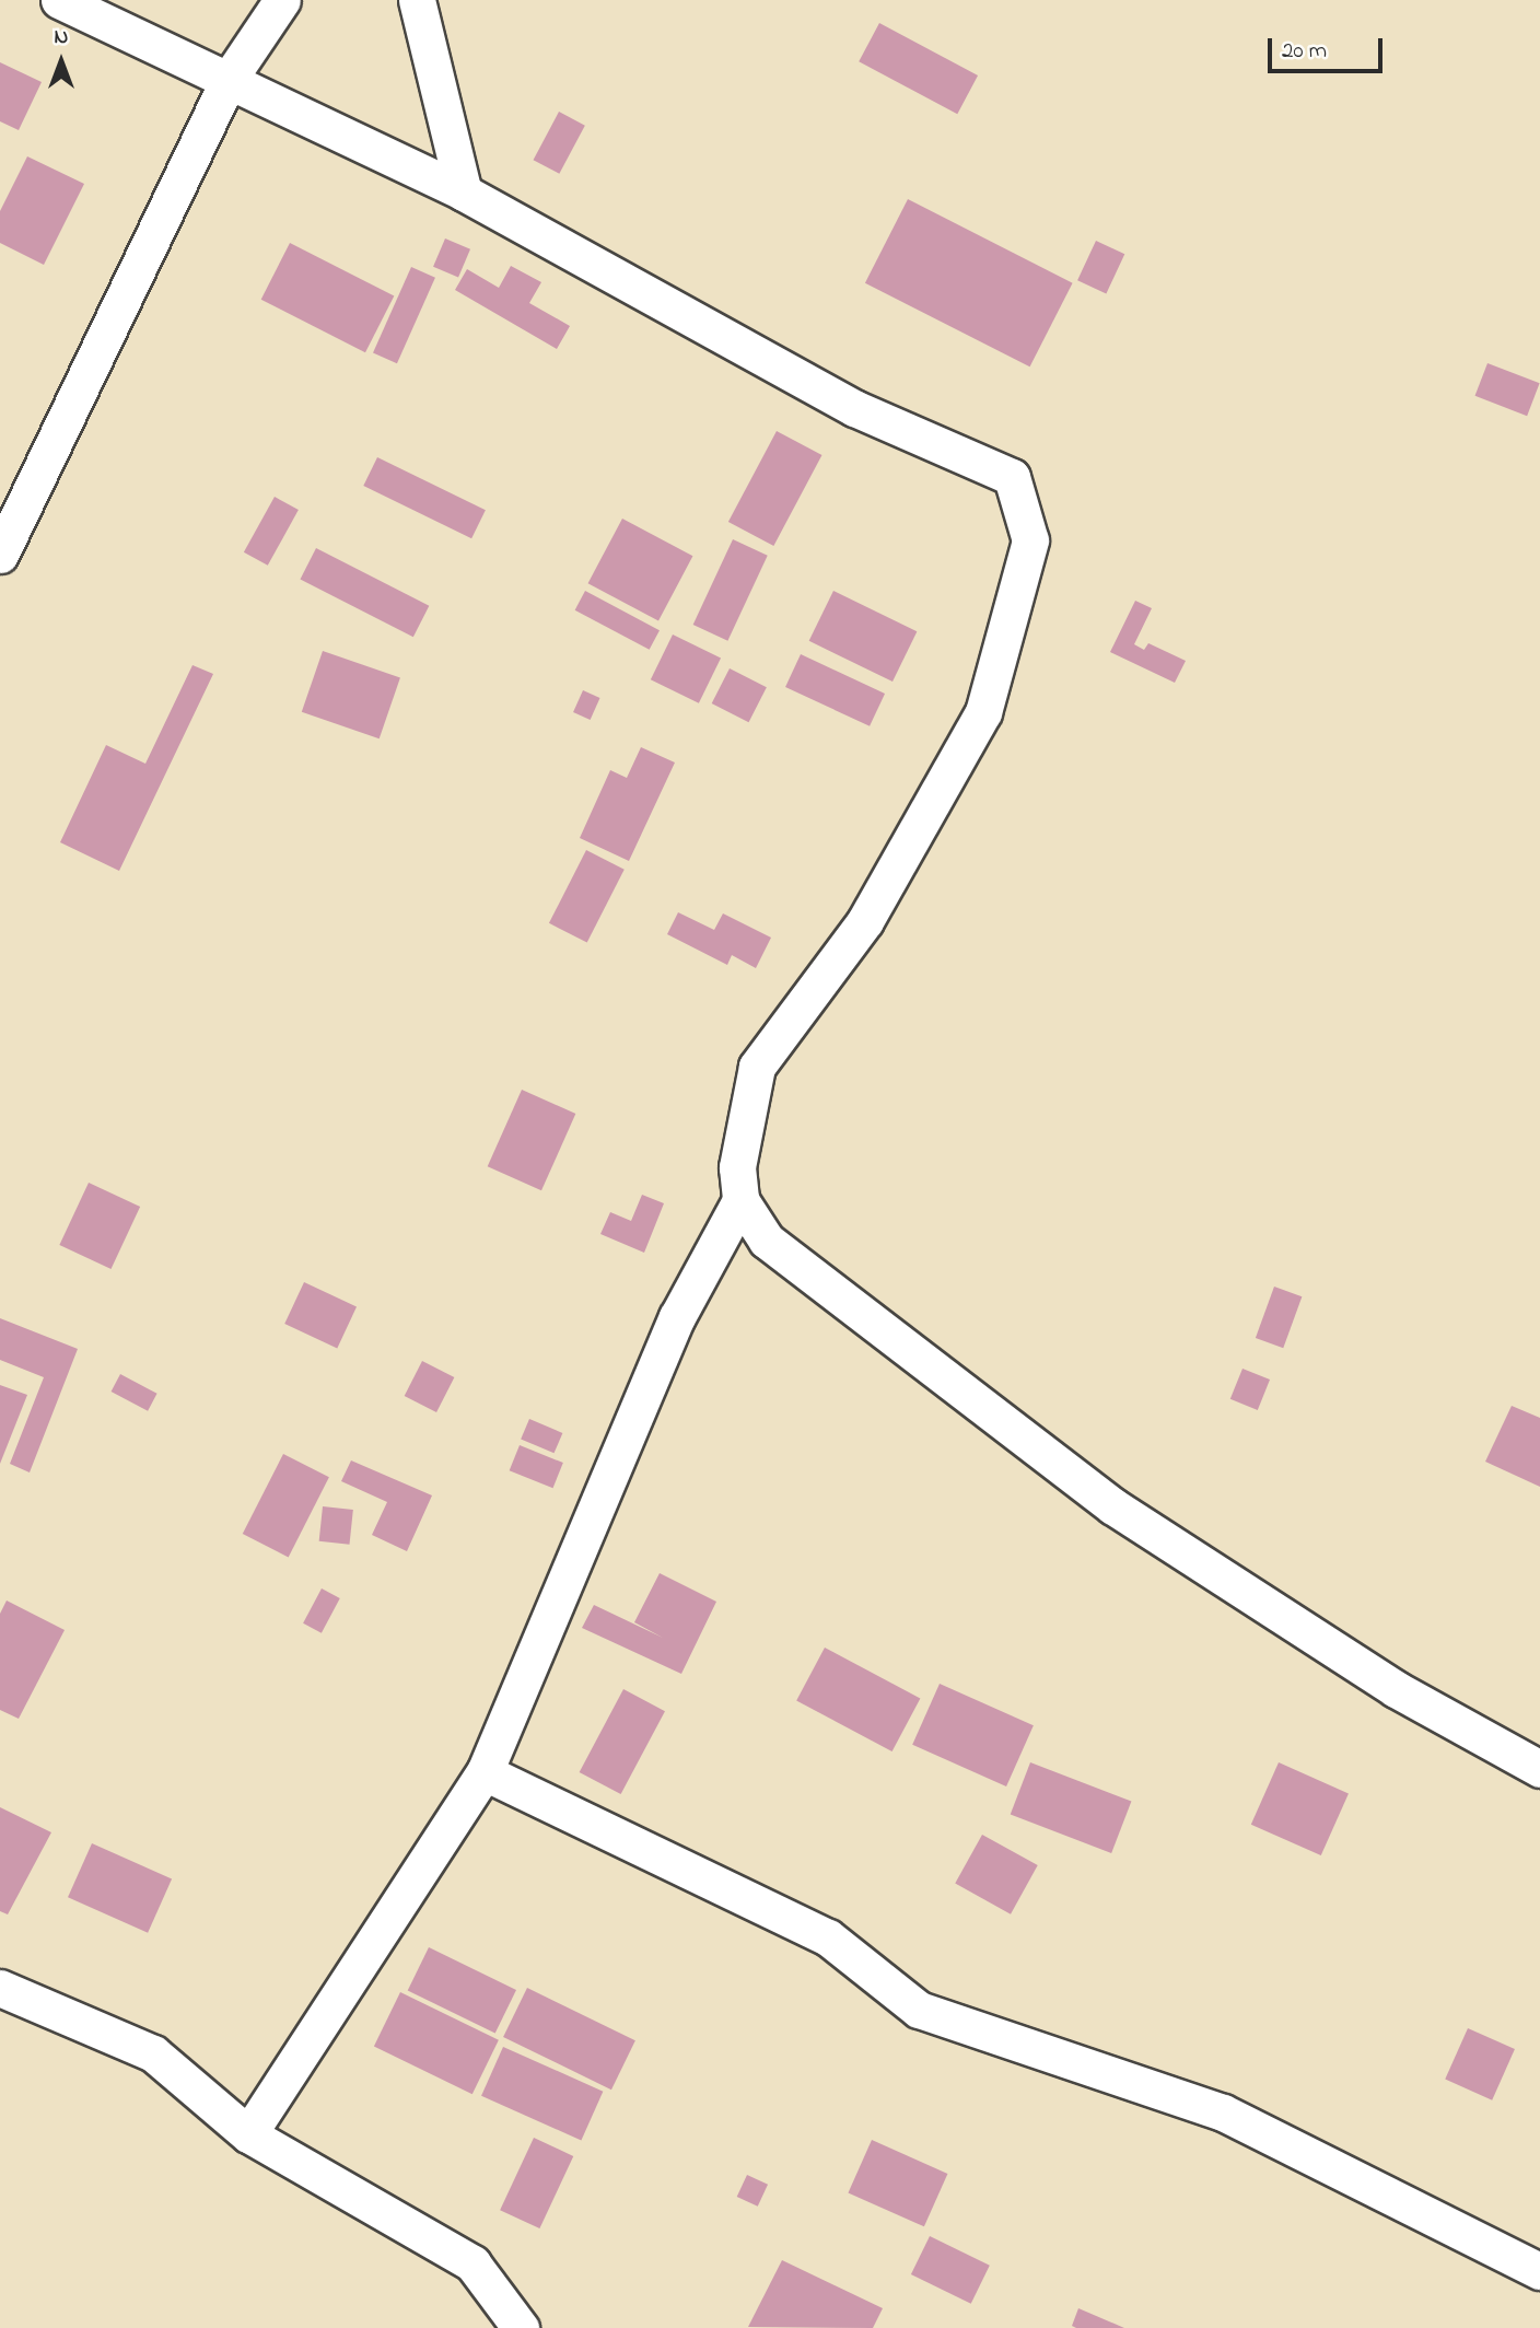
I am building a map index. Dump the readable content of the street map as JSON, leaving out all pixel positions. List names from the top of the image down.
{
  "scale_bar": "20 m",
  "north": "top"
}
